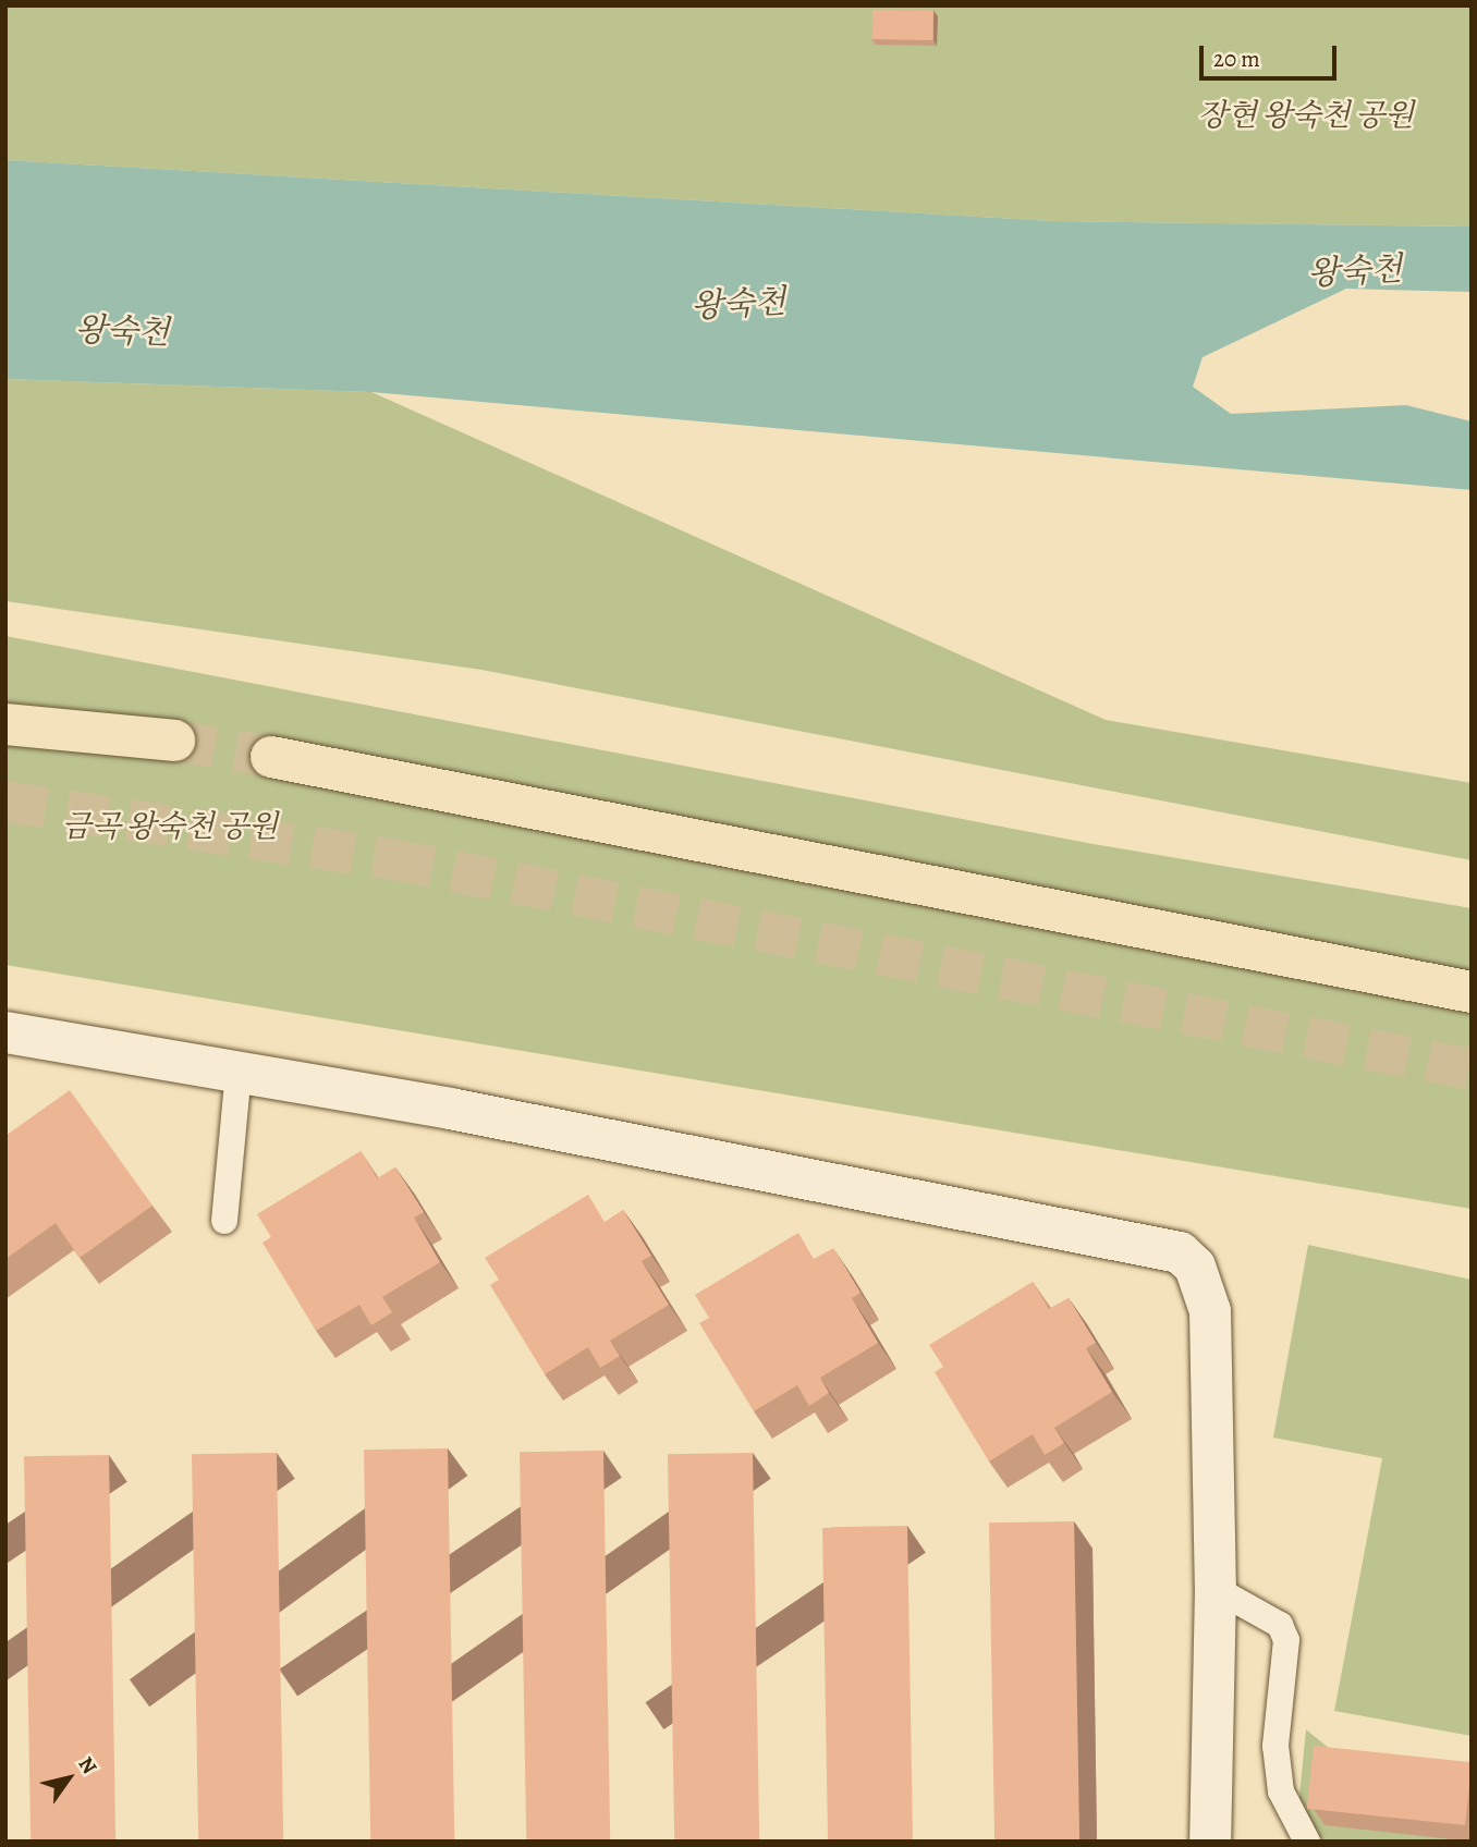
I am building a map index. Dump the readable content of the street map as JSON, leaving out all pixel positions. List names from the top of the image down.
{
  "water": ["왕숙천"],
  "parks": ["장현 왕숙천 공원", "금곡 왕숙천 공원"],
  "scale_bar": "20 m",
  "north": "top right"
}
